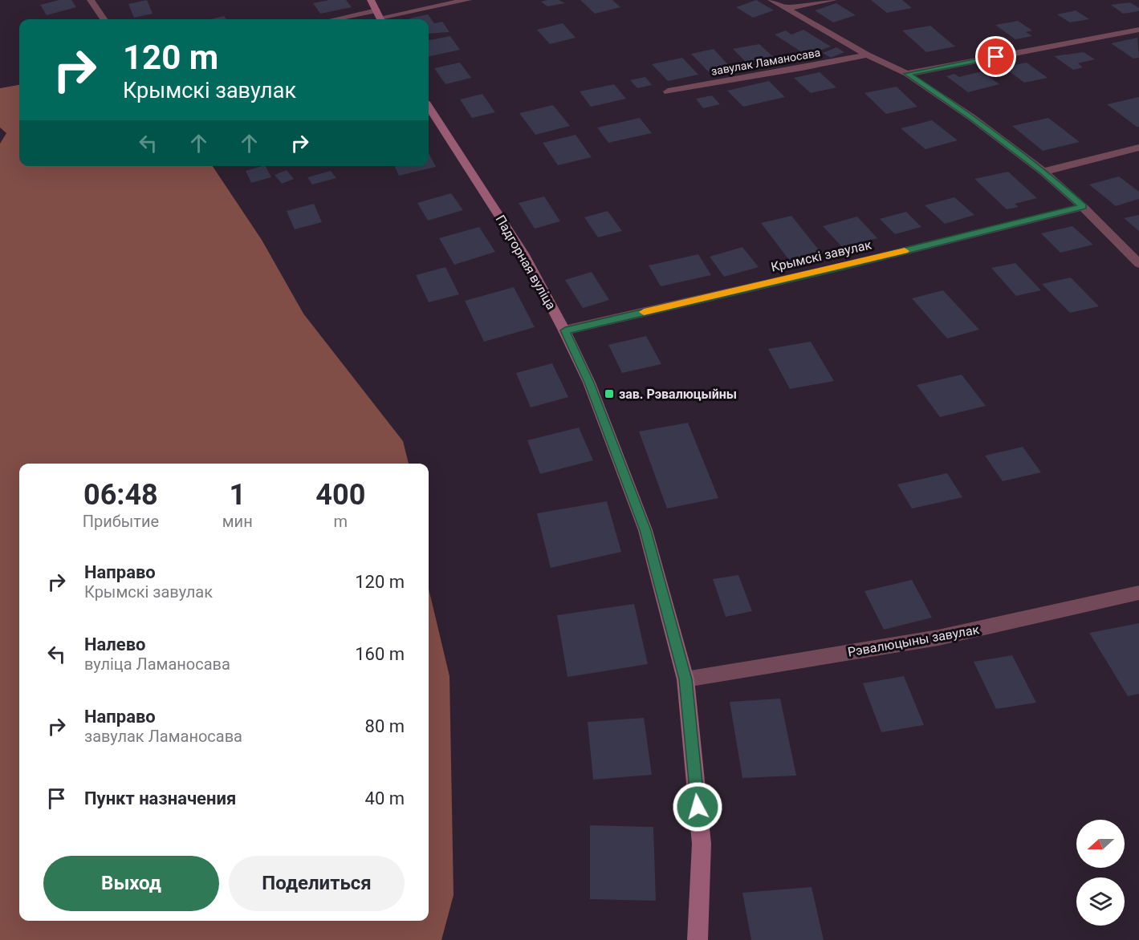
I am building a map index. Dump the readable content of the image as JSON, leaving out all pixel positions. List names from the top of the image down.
{
  "streets": {
    "street": [
      "завулак Ламаносава",
      "Крымскі завулак",
      "Падгорная вуліца",
      "Рэвалюцыны завулак"
    ]
  },
  "crossings": [
    ["Крымскі завулак", "Падгорная вуліца"],
    ["Падгорная вуліца", "Рэвалюцыны завулак"]
  ],
  "places": {
    "transit": ["зав. Рэвалюцыйны"]
  },
  "north": "left",
  "page": {
    "turn": ["120 m", "Крымскі завулак"],
    "eta": [
      "06:48",
      "Прибытие",
      "1",
      "мин",
      "400",
      "m"
    ],
    "list": [
      {
        "name": "Направо",
        "note": "Крымскі завулак",
        "value": "120 m"
      },
      {
        "name": "Налево",
        "note": "вуліца Ламаносава",
        "value": "160 m"
      },
      {
        "name": "Направо",
        "note": "завулак Ламаносава",
        "value": "80 m"
      },
      {
        "name": "Пункт назначения",
        "value": "40 m"
      }
    ],
    "buttons": ["Выход", "Поделиться"]
  }
}
